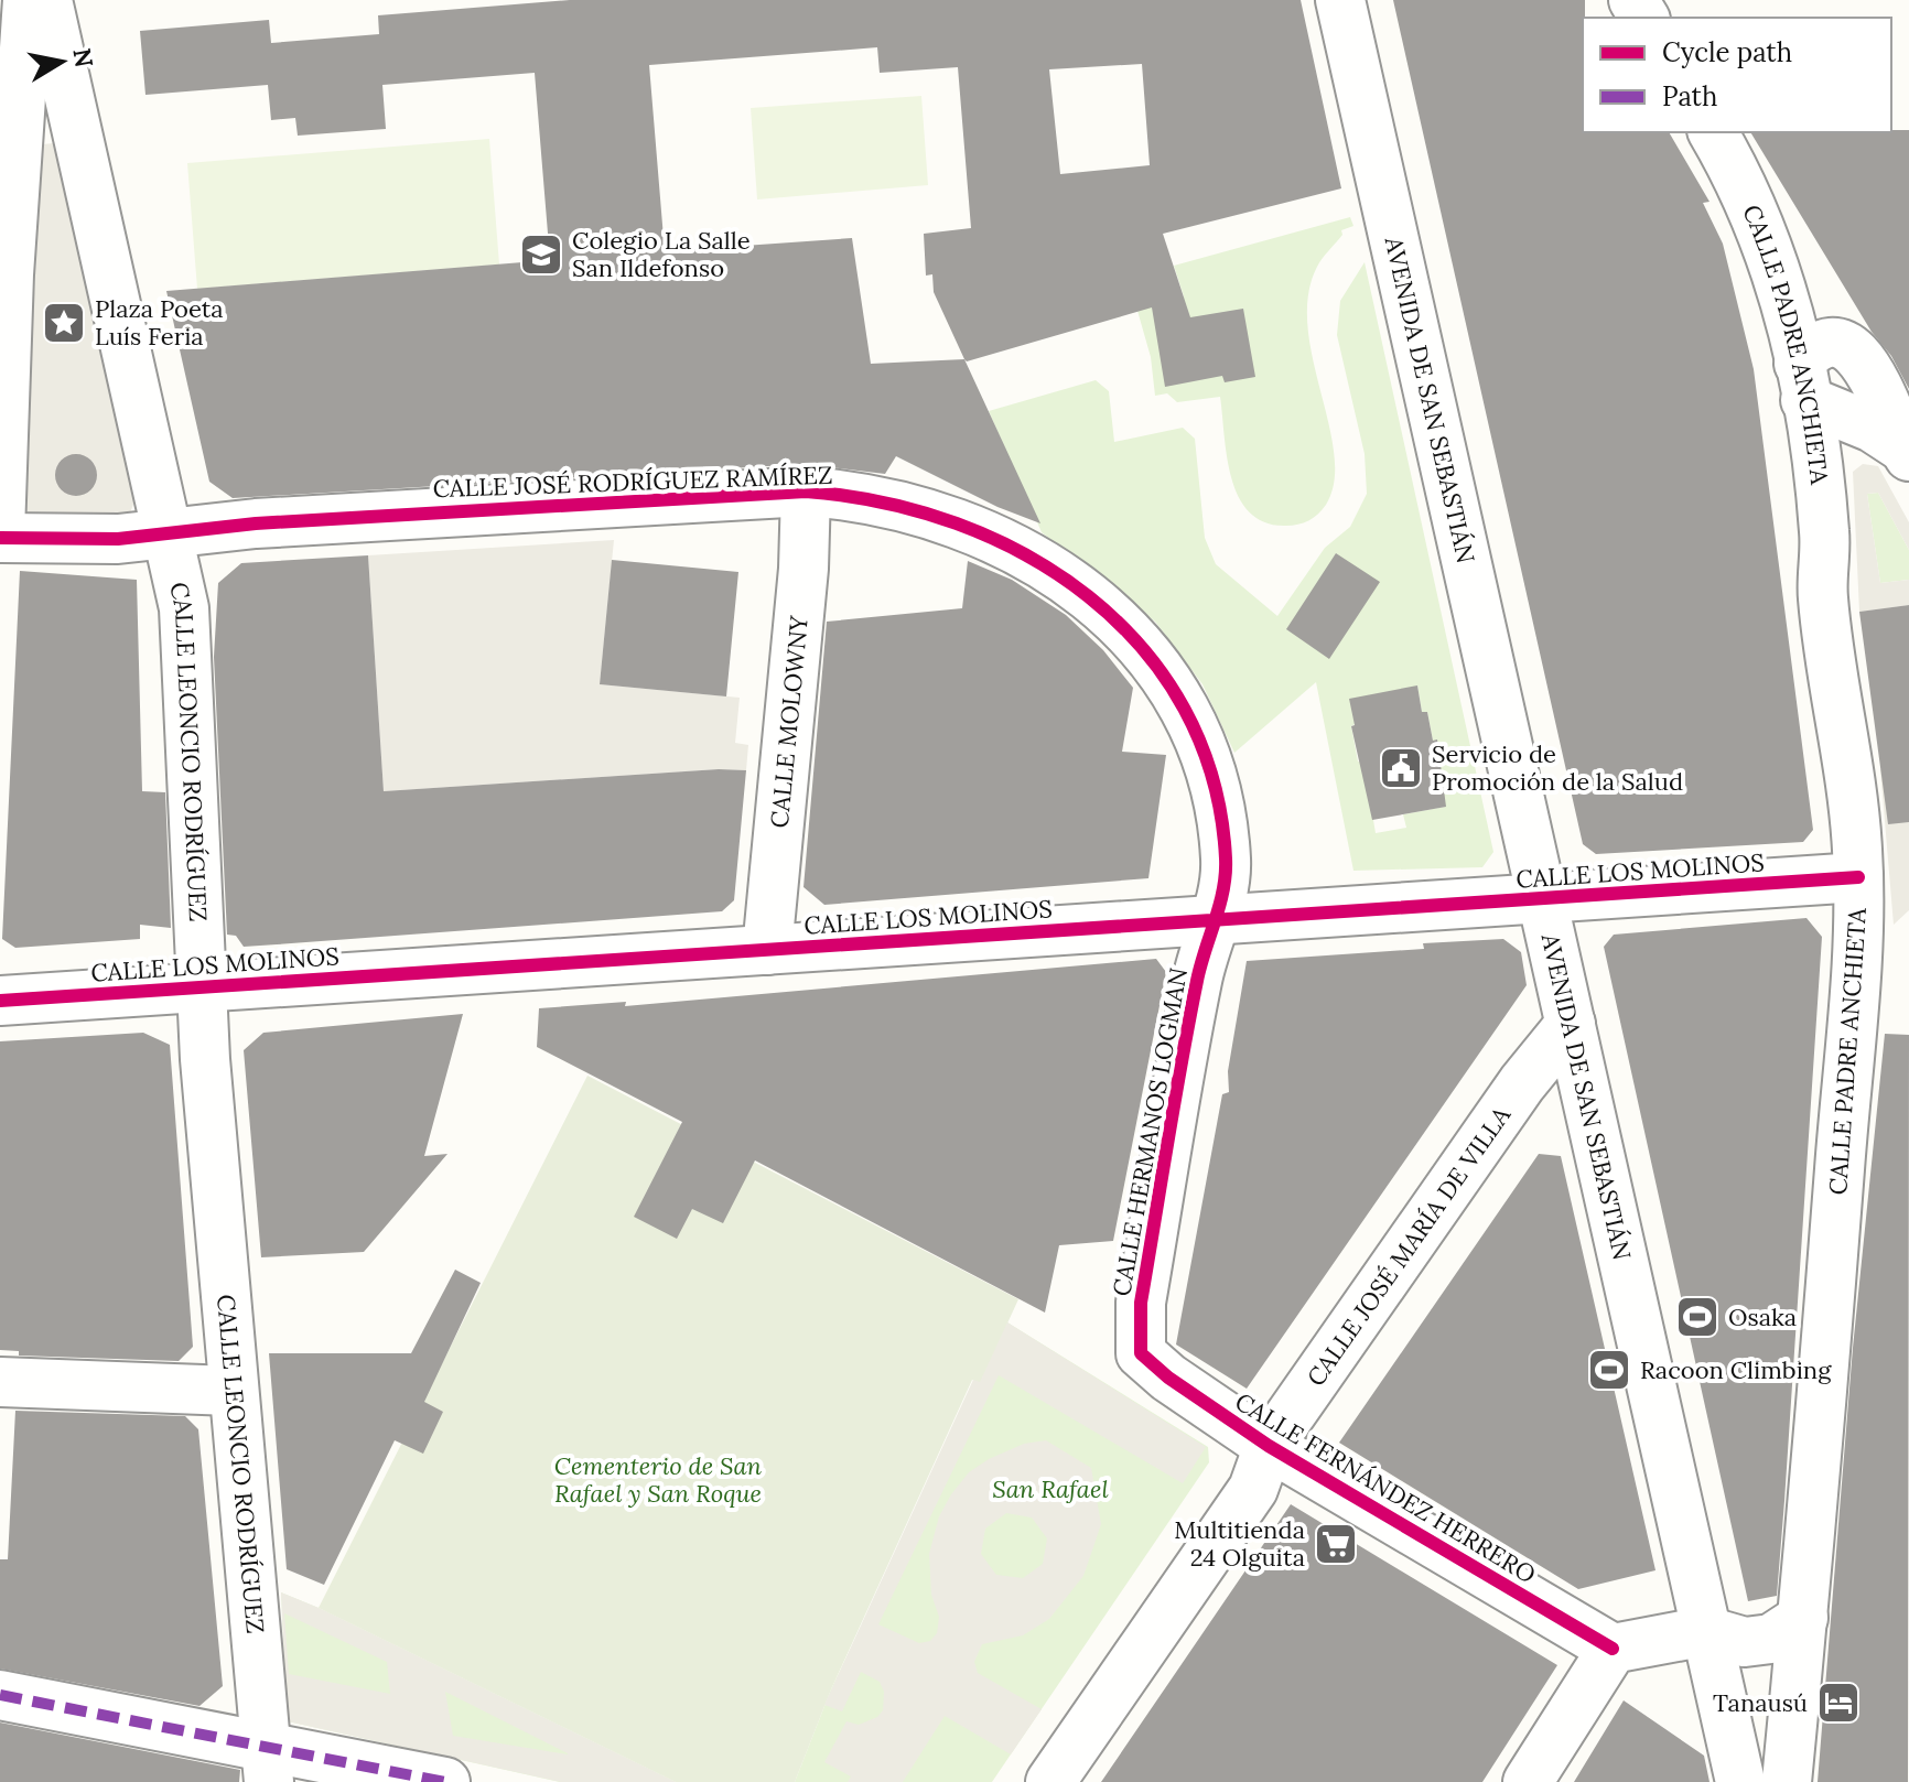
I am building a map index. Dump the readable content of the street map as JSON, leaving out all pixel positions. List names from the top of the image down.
{
  "streets": {
    "street": [
      "CALLE PADRE ANCHIETA",
      "AVENIDA DE SAN SEBASTIÁN",
      "CALLE JOSÉ RODRÍGUEZ RAMÍREZ",
      "CALLE MOLOWNY",
      "CALLE LEONCIO RODRÍGUEZ",
      "CALLE LOS MOLINOS",
      "CALLE HERMANOS LOGMAN",
      "CALLE JOSÉ MARÍA DE VILLA",
      "CALLE FERNÁNDEZ HERRERO"
    ]
  },
  "crossings": [
    ["CALLE PADRE ANCHIETA", "CALLE LOS MOLINOS"],
    ["AVENIDA DE SAN SEBASTIÁN", "CALLE LOS MOLINOS"],
    ["AVENIDA DE SAN SEBASTIÁN", "CALLE JOSÉ MARÍA DE VILLA"],
    ["CALLE JOSÉ RODRÍGUEZ RAMÍREZ", "CALLE MOLOWNY"],
    ["CALLE JOSÉ RODRÍGUEZ RAMÍREZ", "CALLE LEONCIO RODRÍGUEZ"],
    ["CALLE JOSÉ RODRÍGUEZ RAMÍREZ", "CALLE LOS MOLINOS"],
    ["CALLE JOSÉ RODRÍGUEZ RAMÍREZ", "CALLE HERMANOS LOGMAN"],
    ["CALLE MOLOWNY", "CALLE LOS MOLINOS"],
    ["CALLE LEONCIO RODRÍGUEZ", "CALLE LOS MOLINOS"],
    ["CALLE LOS MOLINOS", "CALLE HERMANOS LOGMAN"],
    ["CALLE HERMANOS LOGMAN", "CALLE FERNÁNDEZ HERRERO"],
    ["CALLE JOSÉ MARÍA DE VILLA", "CALLE FERNÁNDEZ HERRERO"]
  ],
  "parks": ["Cementerio de San Rafael y San Roque", "San Rafael"],
  "places": {
    "school or university": ["Colegio La Salle San Ildefonso"],
    "place": ["Plaza Poeta Luís Feria"],
    "public building": ["Servicio de Promoción de la Salud"],
    "sports": ["Osaka", "Racoon Climbing"],
    "supermarket": ["Multitienda 24 Olguita"],
    "hotel": ["Tanausú"]
  },
  "legend": ["Cycle path", "Path"],
  "north": "right"
}
